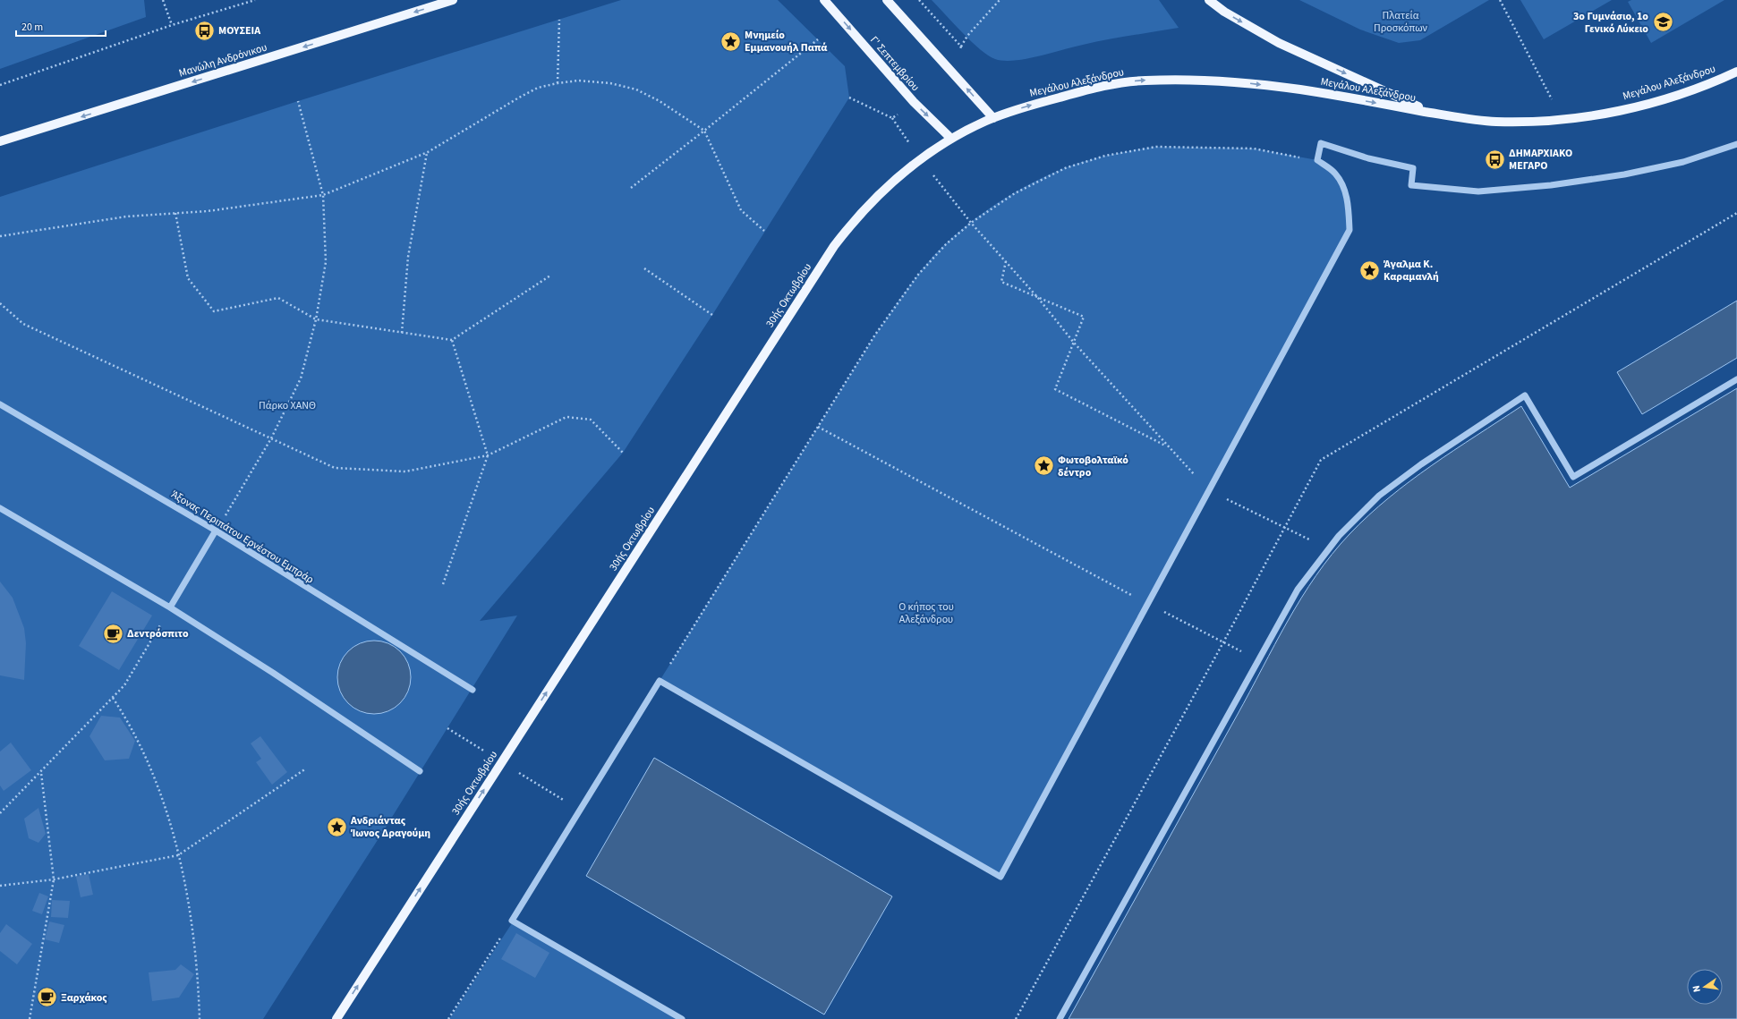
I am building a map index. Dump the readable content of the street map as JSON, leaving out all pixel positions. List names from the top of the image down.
{
  "streets": {
    "main road": [
      "Μανώλη Ανδρόνικου",
      "Γ' Σεπτεμβρίου",
      "Μεγάλου Αλεξάνδρου",
      "30ής Οκτωβρίου"
    ],
    "street": ["Άξονας Περιπάτου Ερνέστου Εμπράρ"]
  },
  "crossings": [
    ["Γ' Σεπτεμβρίου", "30ής Οκτωβρίου"],
    ["Μεγάλου Αλεξάνδρου", "30ής Οκτωβρίου"]
  ],
  "one_way": ["Μανώλη Ανδρόνικου", "Μεγάλου Αλεξάνδρου", "30ής Οκτωβρίου"],
  "parks": ["Πλατεία Προσκόπων", "Πάρκο ΧΑΝΘ", "Ο κήπος του Αλεξάνδρου"],
  "places": {
    "school or university": ["3ο Γυμνάσιο, 1ο Γενικό Λύκειο"],
    "bus stop": ["ΜΟΥΣΕΙΑ", "ΔΗΜΑΡΧΙΑΚΟ ΜΕΓΑΡΟ"],
    "place": [
      "Μνημείο Εμμανουήλ Παπά",
      "Άγαλμα Κ. Καραμανλή",
      "Φωτοβολταϊκό δέντρο",
      "Ανδριάντας Ίωνος Δραγούμη"
    ],
    "cafe": ["Δεντρόσπιτο", "Ξαρχάκος"]
  },
  "scale_bar": "20 m",
  "north": "left"
}
